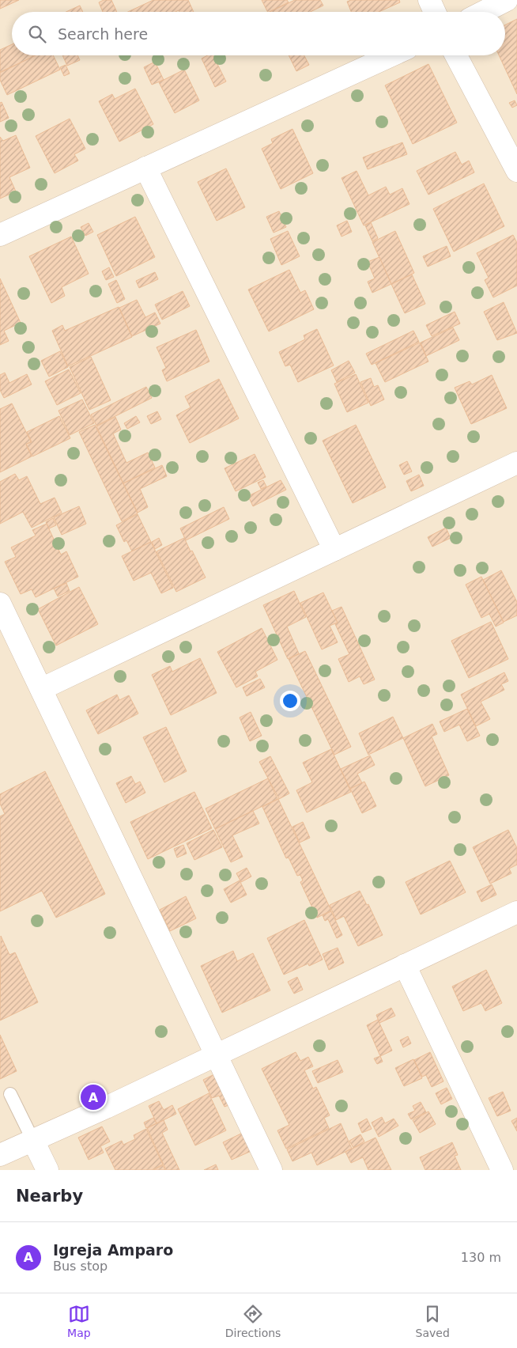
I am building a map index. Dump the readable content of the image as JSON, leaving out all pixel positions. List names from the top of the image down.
{
  "page": {
    "search": "Search here",
    "pins": "A",
    "heading": "Nearby",
    "list": [
      {
        "mark": "A",
        "name": "Igreja Amparo",
        "note": "Bus stop",
        "value": "130 m"
      }
    ],
    "nav": ["Map", "Directions", "Saved"]
  }
}
